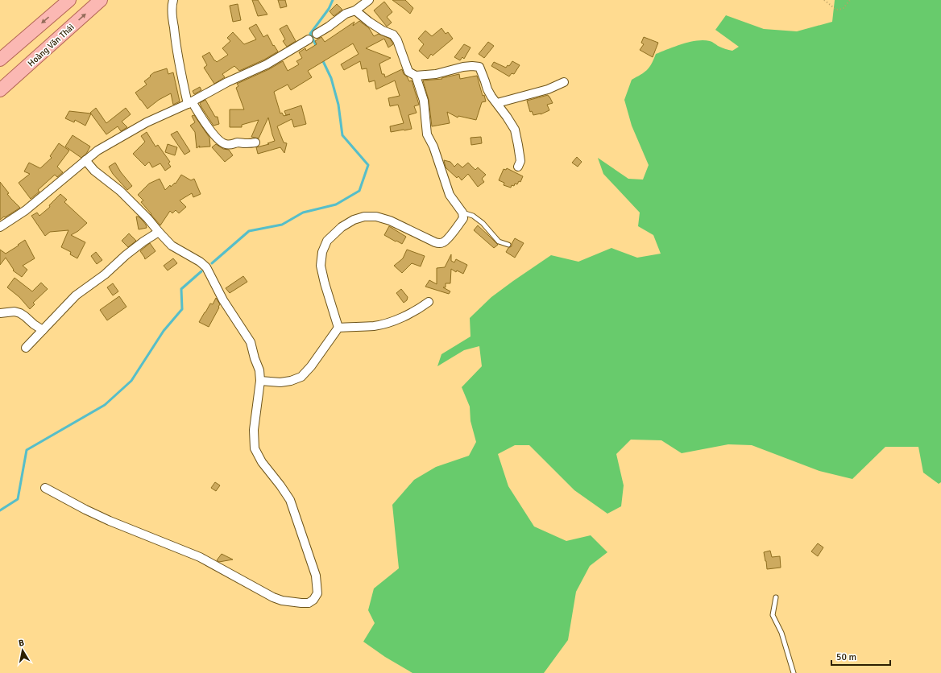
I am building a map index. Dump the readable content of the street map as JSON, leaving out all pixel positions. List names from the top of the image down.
{
  "streets": {
    "main road": ["Hoàng Văn Thái"]
  },
  "scale_bar": "50 m",
  "north": "top"
}
